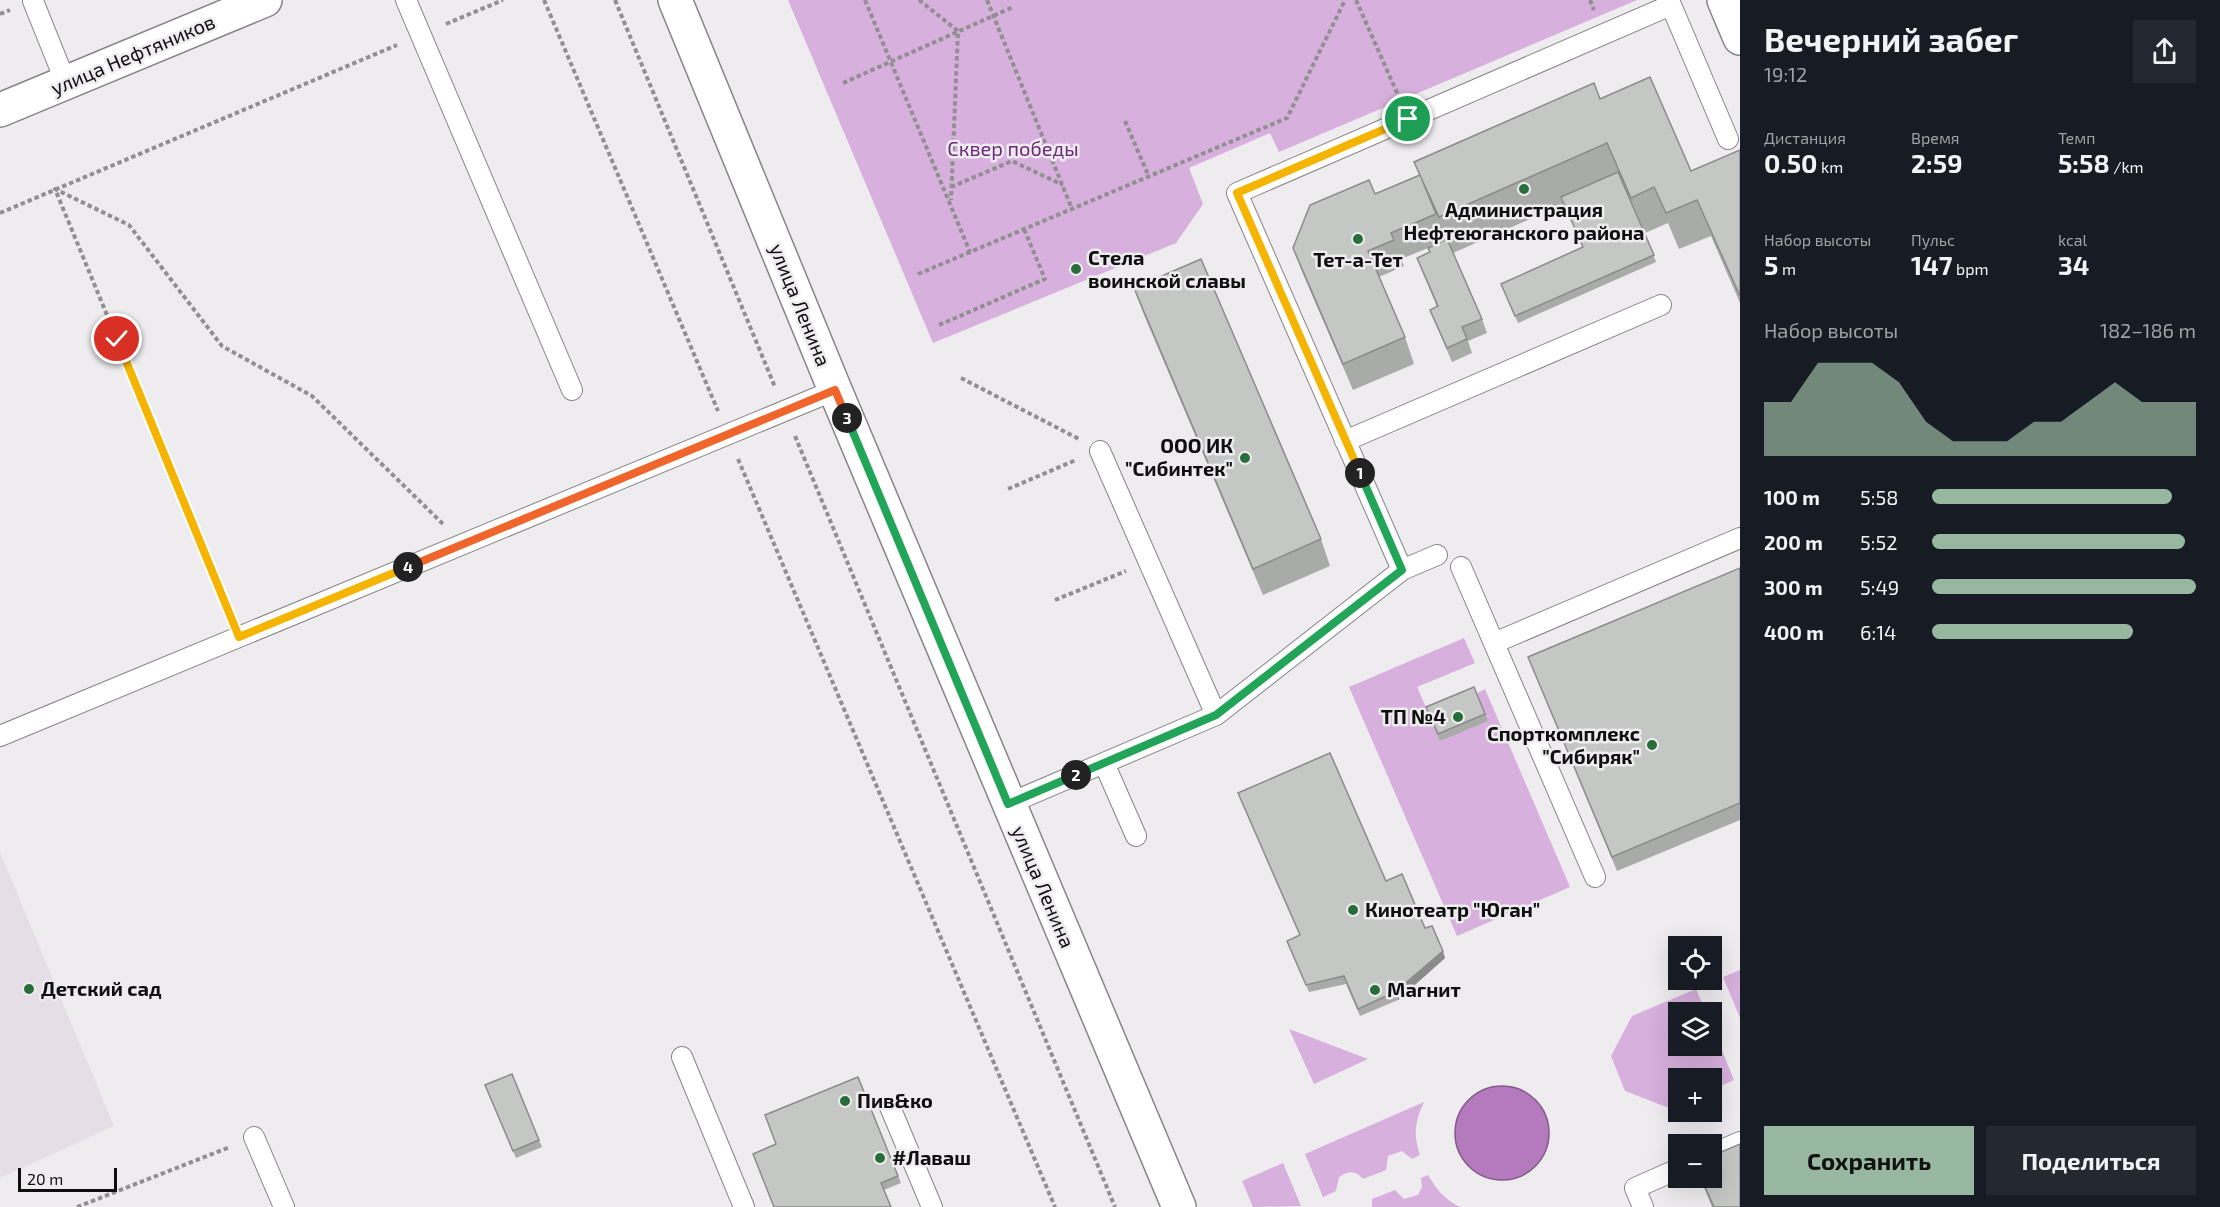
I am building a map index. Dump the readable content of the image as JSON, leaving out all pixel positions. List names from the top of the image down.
{
  "streets": {
    "main road": ["улица Нефтяников", "улица Ленина"]
  },
  "parks": ["Сквер победы"],
  "places": [
    "Администрация Нефтеюганского района",
    "Тет-а-Тет",
    "Стела воинской славы",
    "ООО ИК \"Сибинтек\"",
    "ТП №4",
    "Спорткомплекс \"Сибиряк\"",
    "Кинотеатр \"Юган\"",
    "Детский сад",
    "Магнит",
    "Пив&ко",
    "#Лаваш"
  ],
  "scale_bar": "20 m",
  "page": {
    "heading": ["Вечерний забег", "19:12"],
    "stats": [
      ["Дистанция", "0.50 km"],
      ["Время", "2:59"],
      ["Темп", "5:58 /km"],
      ["Набор высоты", "5 m"],
      ["Пульс", "147 bpm"],
      ["kcal", "34"]
    ],
    "chart": ["Набор высоты", "182–186 m"],
    "pins": [
      "3",
      "1",
      "4",
      "2"
    ],
    "list": [
      {
        "name": "100 m",
        "note": "5:58"
      },
      {
        "name": "200 m",
        "note": "5:52"
      },
      {
        "name": "300 m",
        "note": "5:49"
      },
      {
        "name": "400 m",
        "note": "6:14"
      }
    ],
    "map_buttons": ["+", "−"],
    "buttons": ["Сохранить", "Поделиться"],
    "scale": "20 m"
  }
}
